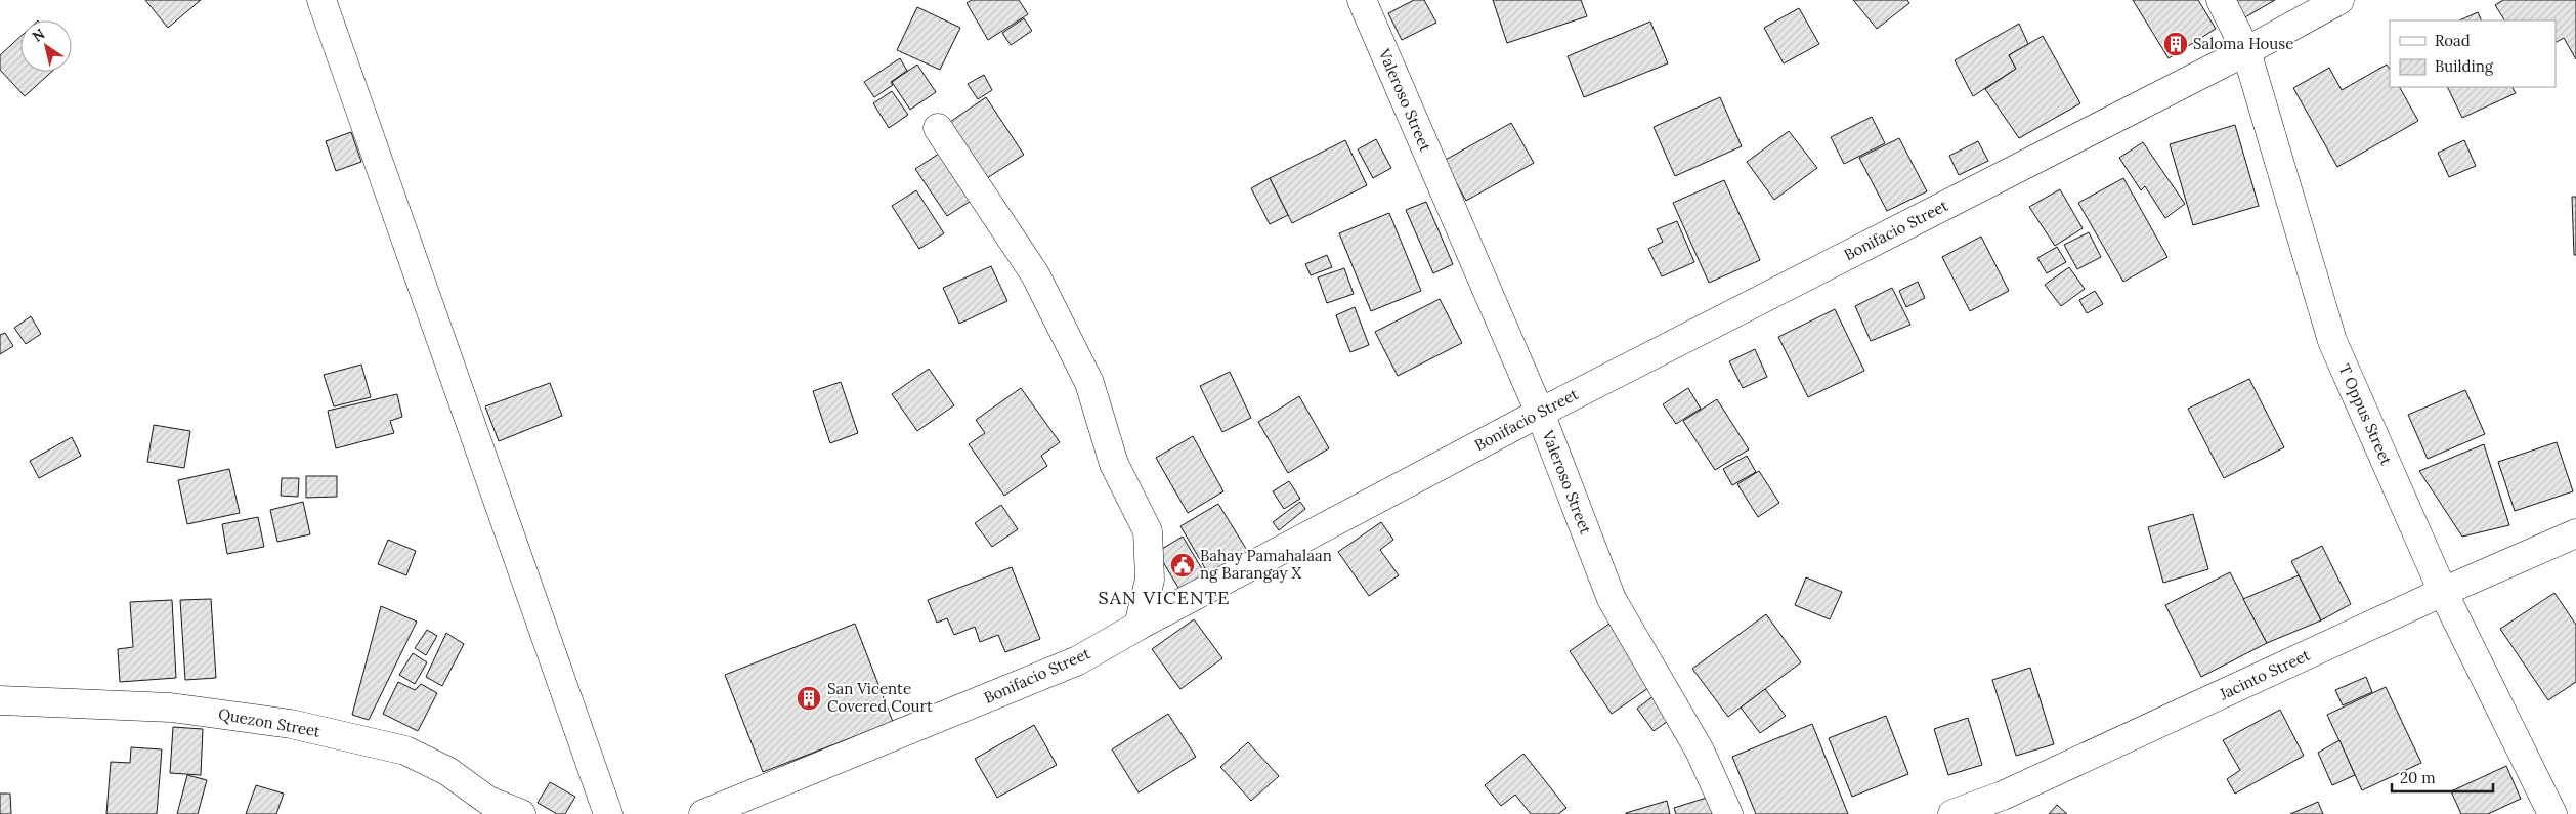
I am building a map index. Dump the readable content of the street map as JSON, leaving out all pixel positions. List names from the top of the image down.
{
  "streets": {
    "street": [
      "Valeroso Street",
      "Bonifacio Street",
      "T Oppus Street",
      "Jacinto Street",
      "Quezon Street"
    ]
  },
  "crossings": [
    ["Valeroso Street", "Bonifacio Street"],
    ["Bonifacio Street", "T Oppus Street"],
    ["T Oppus Street", "Jacinto Street"]
  ],
  "districts": ["SAN VICENTE"],
  "places": {
    "building": ["Saloma House", "San Vicente Covered Court"],
    "public building": ["Bahay Pamahalaan ng Barangay X"]
  },
  "legend": ["Road", "Building"],
  "scale_bar": "20 m",
  "north": "top left"
}
